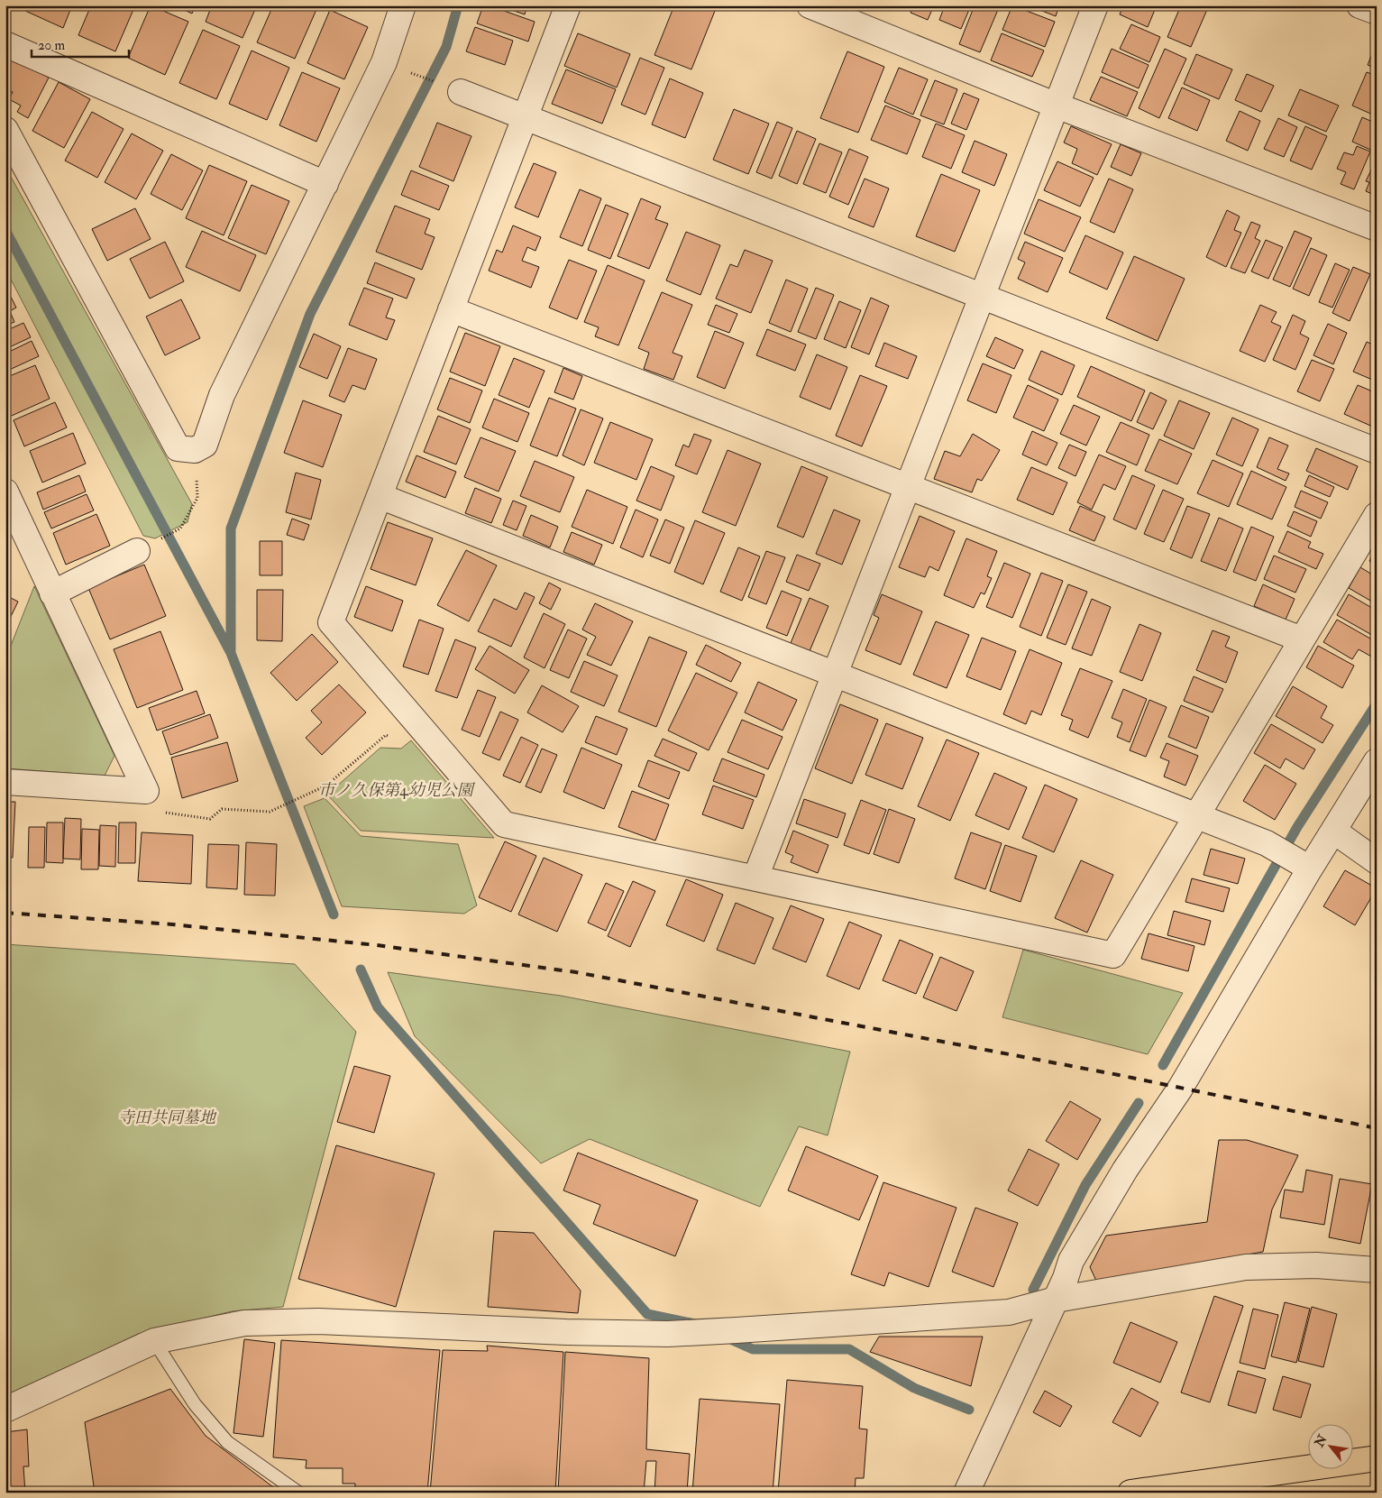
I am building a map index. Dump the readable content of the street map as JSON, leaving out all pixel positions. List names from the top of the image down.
{
  "parks": ["市ノ久保第4幼児公園", "寺田共同墓地"],
  "scale_bar": "20 m",
  "north": "top left"
}
